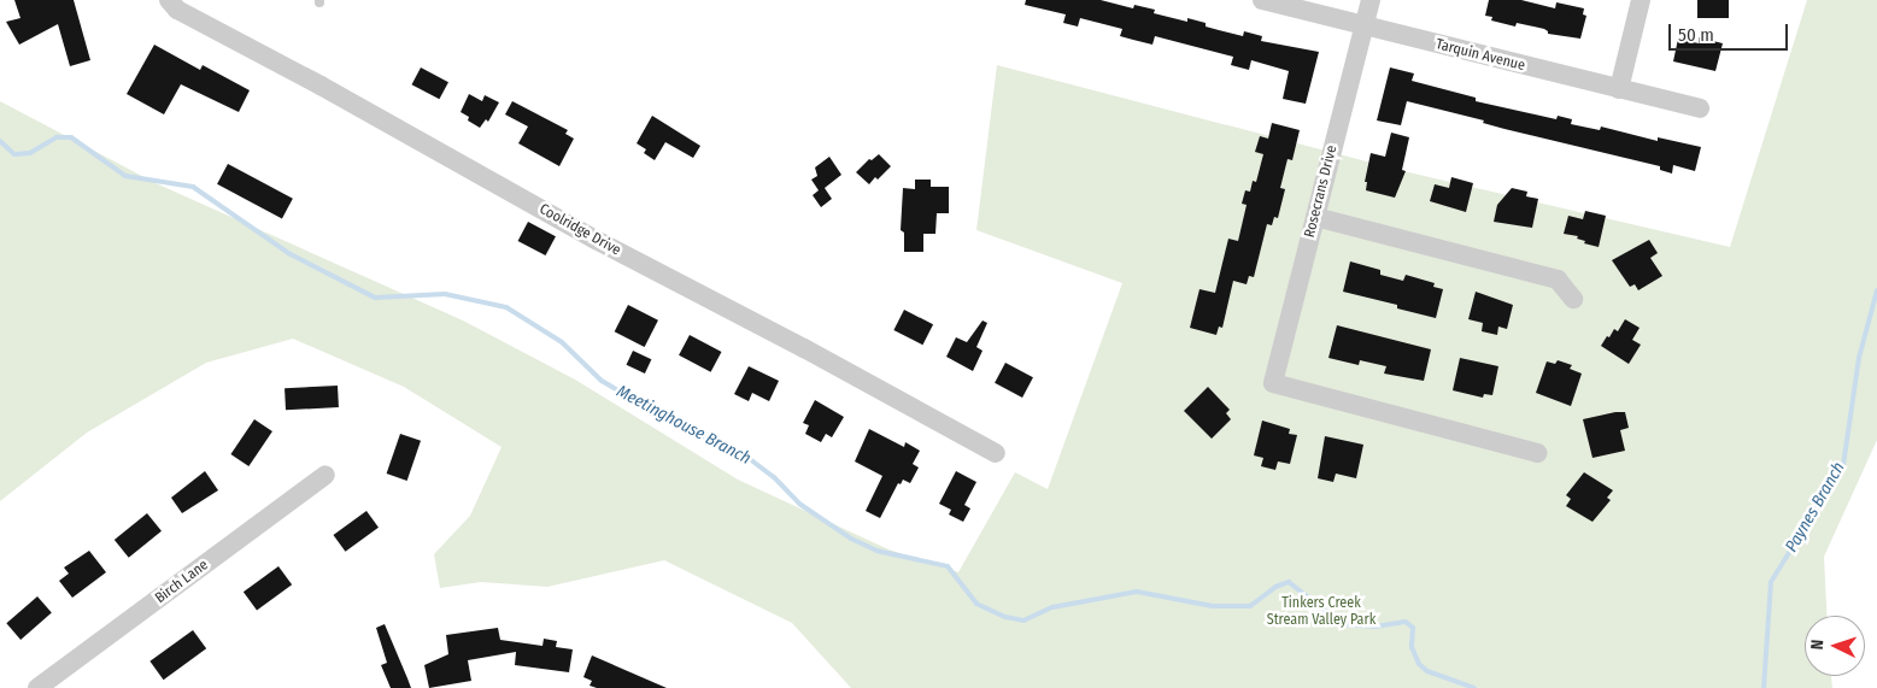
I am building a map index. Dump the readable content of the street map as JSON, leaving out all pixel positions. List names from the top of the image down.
{
  "streets": {
    "street": [
      "Tarquin Avenue",
      "Rosecrans Drive",
      "Coolridge Drive",
      "Birch Lane"
    ]
  },
  "crossings": [
    ["Tarquin Avenue", "Rosecrans Drive"]
  ],
  "water": ["Meetinghouse Branch", "Paynes Branch"],
  "parks": ["Tinkers Creek Stream Valley Park"],
  "scale_bar": "50 m",
  "north": "left"
}
